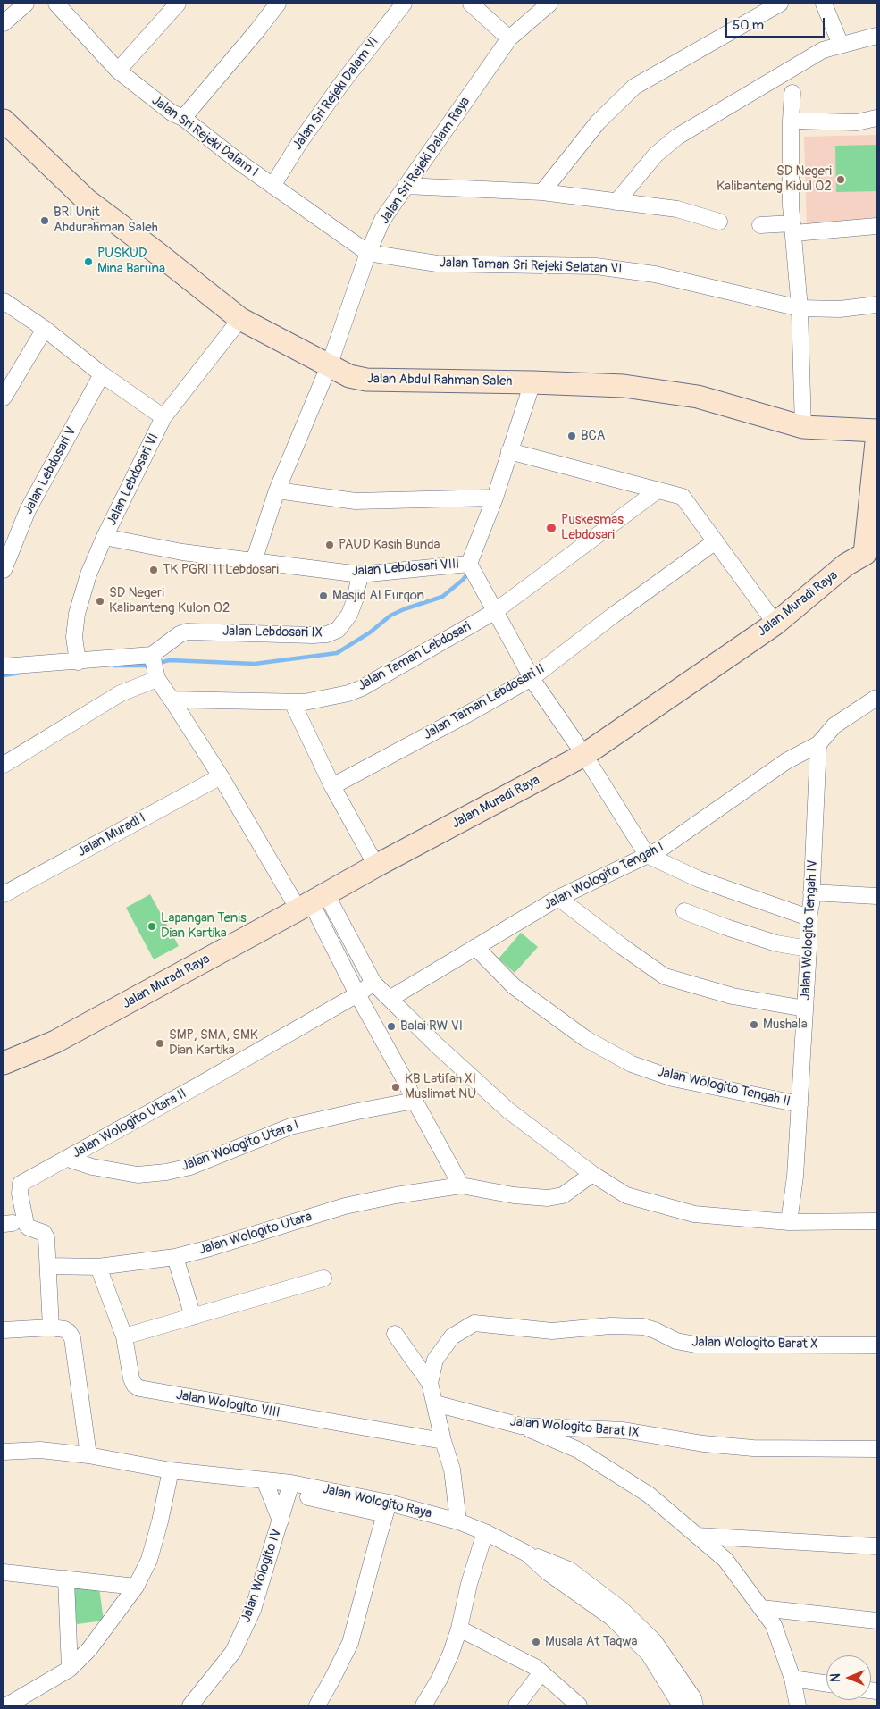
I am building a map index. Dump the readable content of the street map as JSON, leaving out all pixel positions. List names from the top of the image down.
{
  "streets": {
    "street": [
      "Jalan Sri Rejeki Dalam VI",
      "Jalan Sri Rejeki Dalam I",
      "Jalan Sri Rejeki Dalam Raya",
      "Jalan Taman Sri Rejeki Selatan VI",
      "Jalan Abdul Rahman Saleh",
      "Jalan Lebdosari V",
      "Jalan Lebdosari VI",
      "Jalan Lebdosari VIII",
      "Jalan Muradi Raya",
      "Jalan Lebdosari IX",
      "Jalan Taman Lebdosari",
      "Jalan Taman Lebdosari II",
      "Jalan Muradi I",
      "Jalan Wologito Tengah I",
      "Jalan Wologito Tengah IV",
      "Jalan Wologito Tengah II",
      "Jalan Wologito Utara II",
      "Jalan Wologito Utara I",
      "Jalan Wologito Utara",
      "Jalan Wologito Barat X",
      "Jalan Wologito VIII",
      "Jalan Wologito Barat IX",
      "Jalan Wologito Raya",
      "Jalan Wologito IV"
    ]
  },
  "crossings": [
    ["Jalan Sri Rejeki Dalam VI", "Jalan Sri Rejeki Dalam I"],
    ["Jalan Sri Rejeki Dalam I", "Jalan Sri Rejeki Dalam Raya"],
    ["Jalan Sri Rejeki Dalam I", "Jalan Taman Sri Rejeki Selatan VI"],
    ["Jalan Sri Rejeki Dalam Raya", "Jalan Taman Sri Rejeki Selatan VI"],
    ["Jalan Sri Rejeki Dalam Raya", "Jalan Abdul Rahman Saleh"],
    ["Jalan Abdul Rahman Saleh", "Jalan Lebdosari VI"],
    ["Jalan Lebdosari VI", "Jalan Lebdosari VIII"],
    ["Jalan Lebdosari VIII", "Jalan Lebdosari IX"],
    ["Jalan Wologito Tengah I", "Jalan Wologito Tengah IV"],
    ["Jalan Wologito Tengah I", "Jalan Wologito Tengah II"],
    ["Jalan Wologito Tengah IV", "Jalan Wologito Tengah II"],
    ["Jalan Wologito Utara II", "Jalan Wologito Utara I"],
    ["Jalan Wologito Utara II", "Jalan Wologito Utara"],
    ["Jalan Wologito Utara", "Jalan Wologito VIII"],
    ["Jalan Wologito Raya", "Jalan Wologito IV"]
  ],
  "places": [
    "SD Negeri Kalibanteng Kidul 02",
    "BRI Unit Abdurahman Saleh",
    "PUSKUD Mina Baruna",
    "BCA",
    "Puskesmas Lebdosari",
    "PAUD Kasih Bunda",
    "TK PGRI 11 Lebdosari",
    "Masjid Al Furqon",
    "SD Negeri Kalibanteng Kulon 02",
    "Lapangan Tenis Dian Kartika",
    "Mushala",
    "Balai RW VI",
    "SMP, SMA, SMK Dian Kartika",
    "KB Latifah XI Muslimat NU",
    "Musala At Taqwa"
  ],
  "scale_bar": "50 m",
  "north": "left"
}
